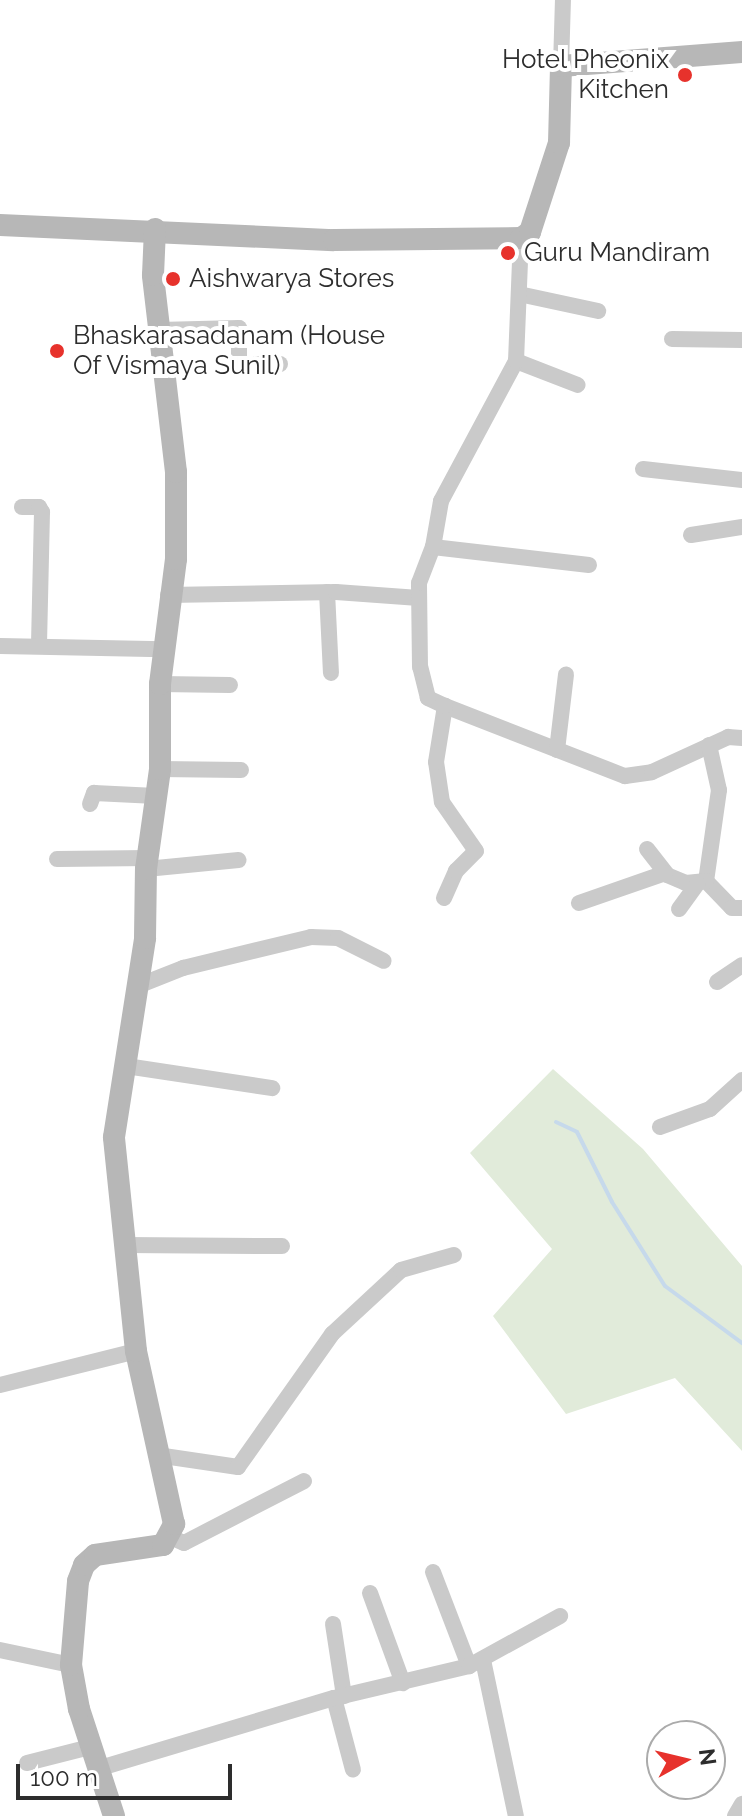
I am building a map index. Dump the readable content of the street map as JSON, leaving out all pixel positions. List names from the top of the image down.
{
  "places": [
    "Hotel Pheonix Kitchen",
    "Guru Mandiram",
    "Aishwarya Stores",
    "Bhaskarasadanam (House Of Vismaya Sunil)"
  ],
  "scale_bar": "100 m",
  "north": "right"
}
